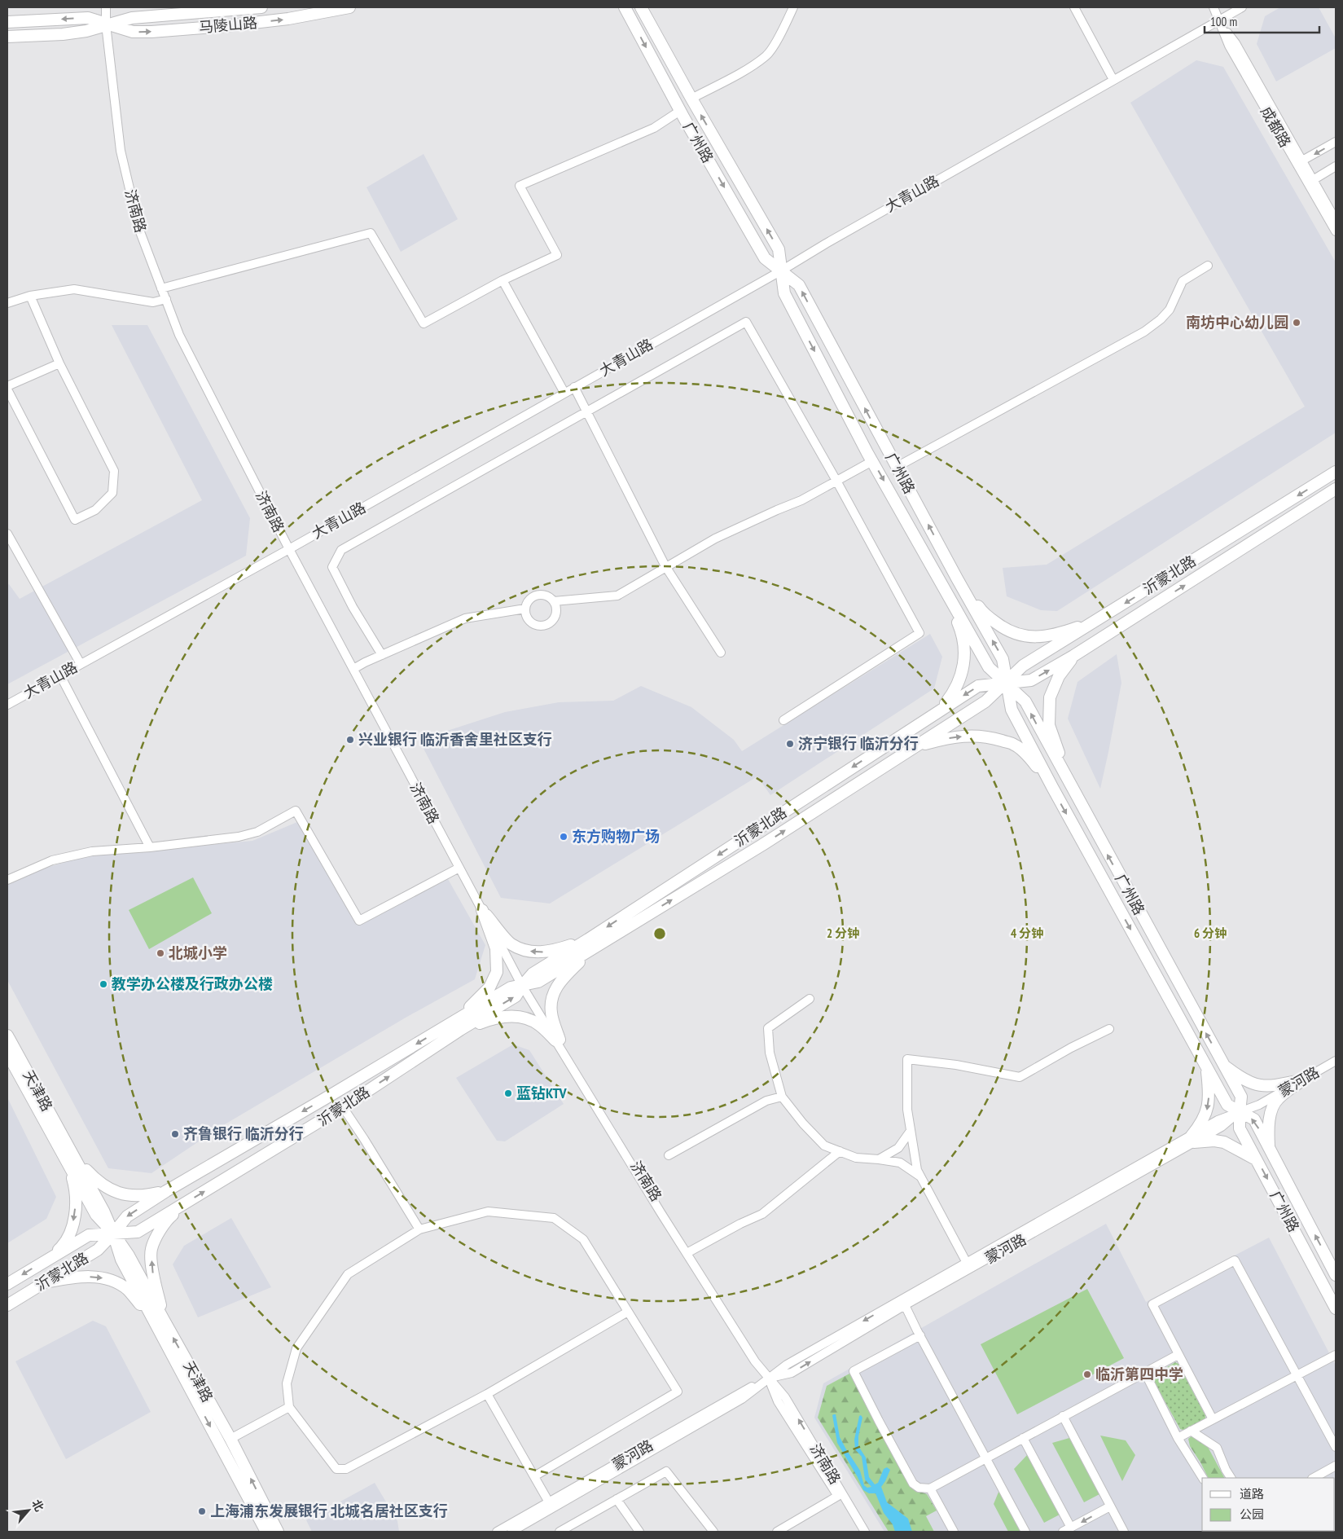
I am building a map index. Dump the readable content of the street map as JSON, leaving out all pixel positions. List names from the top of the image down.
{
  "streets": {
    "main road": [
      "马陵山路",
      "广州路",
      "沂蒙北路",
      "天津路"
    ],
    "street": [
      "成都路",
      "大青山路",
      "济南路",
      "蒙河路"
    ]
  },
  "crossings": [
    ["马陵山路", "济南路"],
    ["成都路", "大青山路"],
    ["广州路", "大青山路"],
    ["广州路", "沂蒙北路"],
    ["广州路", "蒙河路"],
    ["大青山路", "济南路"],
    ["济南路", "沂蒙北路"],
    ["济南路", "蒙河路"],
    ["沂蒙北路", "天津路"]
  ],
  "places": [
    "南坊中心幼儿园",
    "兴业银行 临沂香舍里社区支行",
    "济宁银行 临沂分行",
    "东方购物广场",
    "北城小学",
    "教学办公楼及行政办公楼",
    "蓝钻KTV",
    "齐鲁银行 临沂分行",
    "临沂第四中学",
    "上海浦东发展银行 北城名居社区支行"
  ],
  "legend": ["道路", "公园"],
  "scale_bar": "100 m",
  "north": "top right",
  "rings": ["2 分钟", "4 分钟", "6 分钟"]
}
